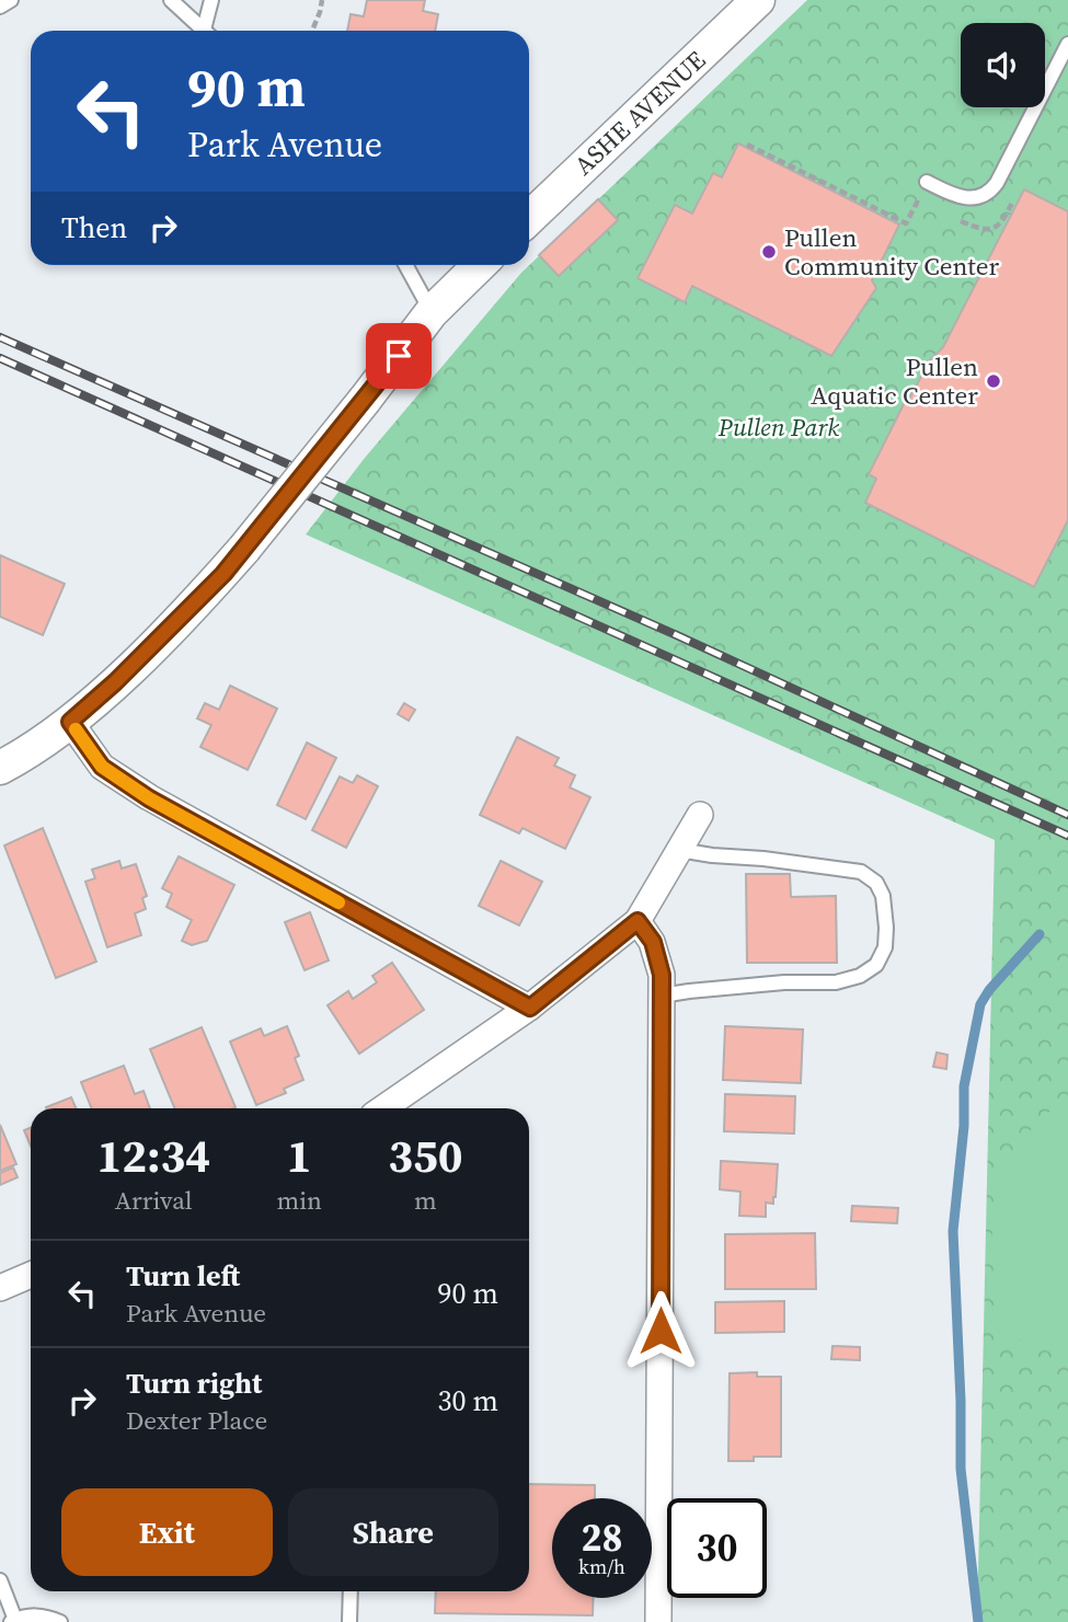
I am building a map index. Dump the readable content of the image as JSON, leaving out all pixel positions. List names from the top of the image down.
{
  "streets": {
    "street": ["ASHE AVENUE"]
  },
  "parks": ["Pullen Park"],
  "places": ["Pullen Community Center", "Pullen Aquatic Center"],
  "page": {
    "turn": ["90 m", "Park Avenue"],
    "then": "Then",
    "eta": [
      "12:34",
      "Arrival",
      "1",
      "min",
      "350",
      "m"
    ],
    "list": [
      {
        "name": "Turn left",
        "note": "Park Avenue",
        "value": "90 m"
      },
      {
        "name": "Turn right",
        "note": "Dexter Place",
        "value": "30 m"
      }
    ],
    "buttons": ["Exit", "Share"],
    "speed": "28 km/h",
    "limit": "30"
  }
}
